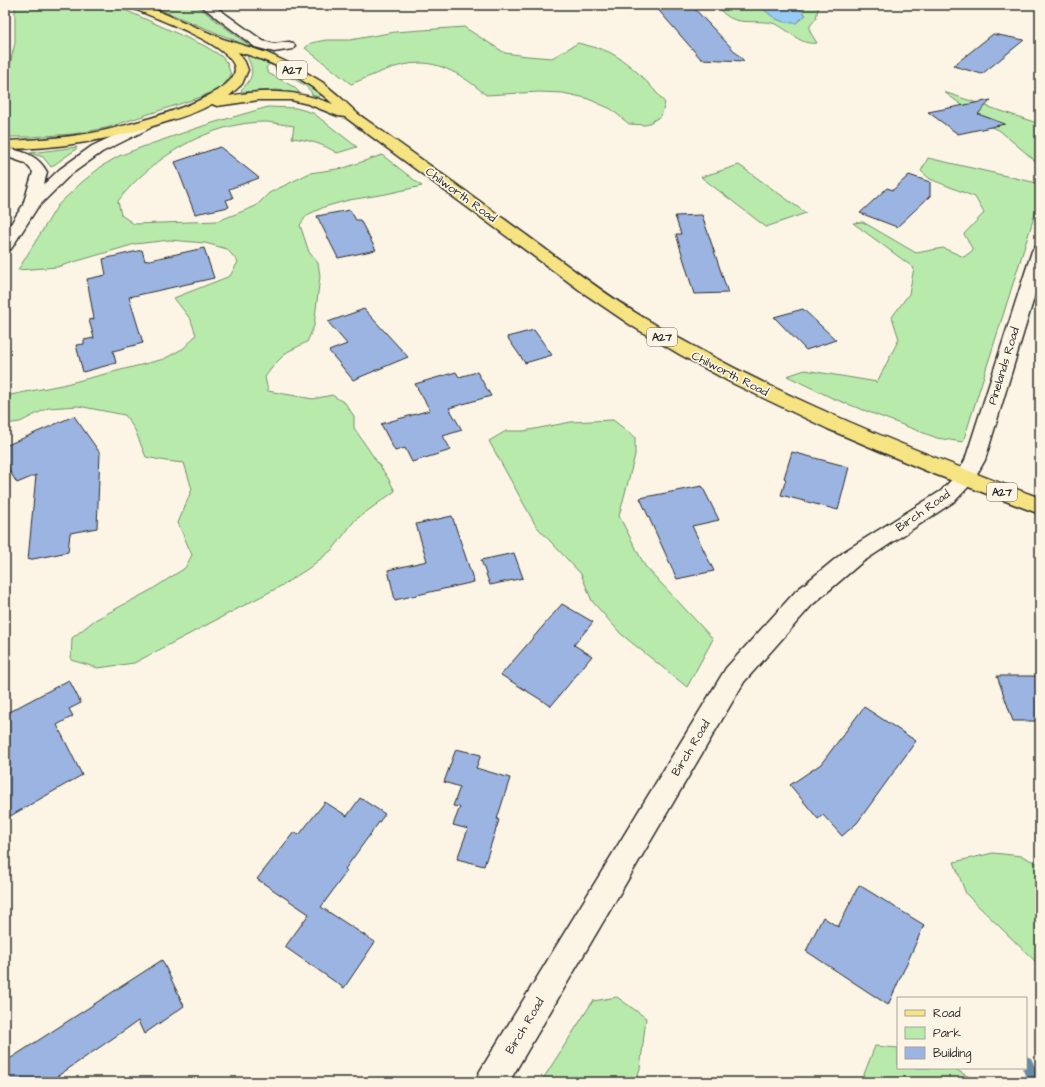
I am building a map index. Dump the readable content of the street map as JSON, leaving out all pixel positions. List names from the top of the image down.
{
  "streets": {
    "main road": ["A27", "Chilworth Road"],
    "street": ["Pinelands Road", "Birch Road"]
  },
  "crossings": [
    ["A27", "Chilworth Road"],
    ["Chilworth Road", "Pinelands Road"],
    ["Chilworth Road", "Birch Road"],
    ["Pinelands Road", "Birch Road"]
  ],
  "legend": ["Road", "Park", "Building"]
}
